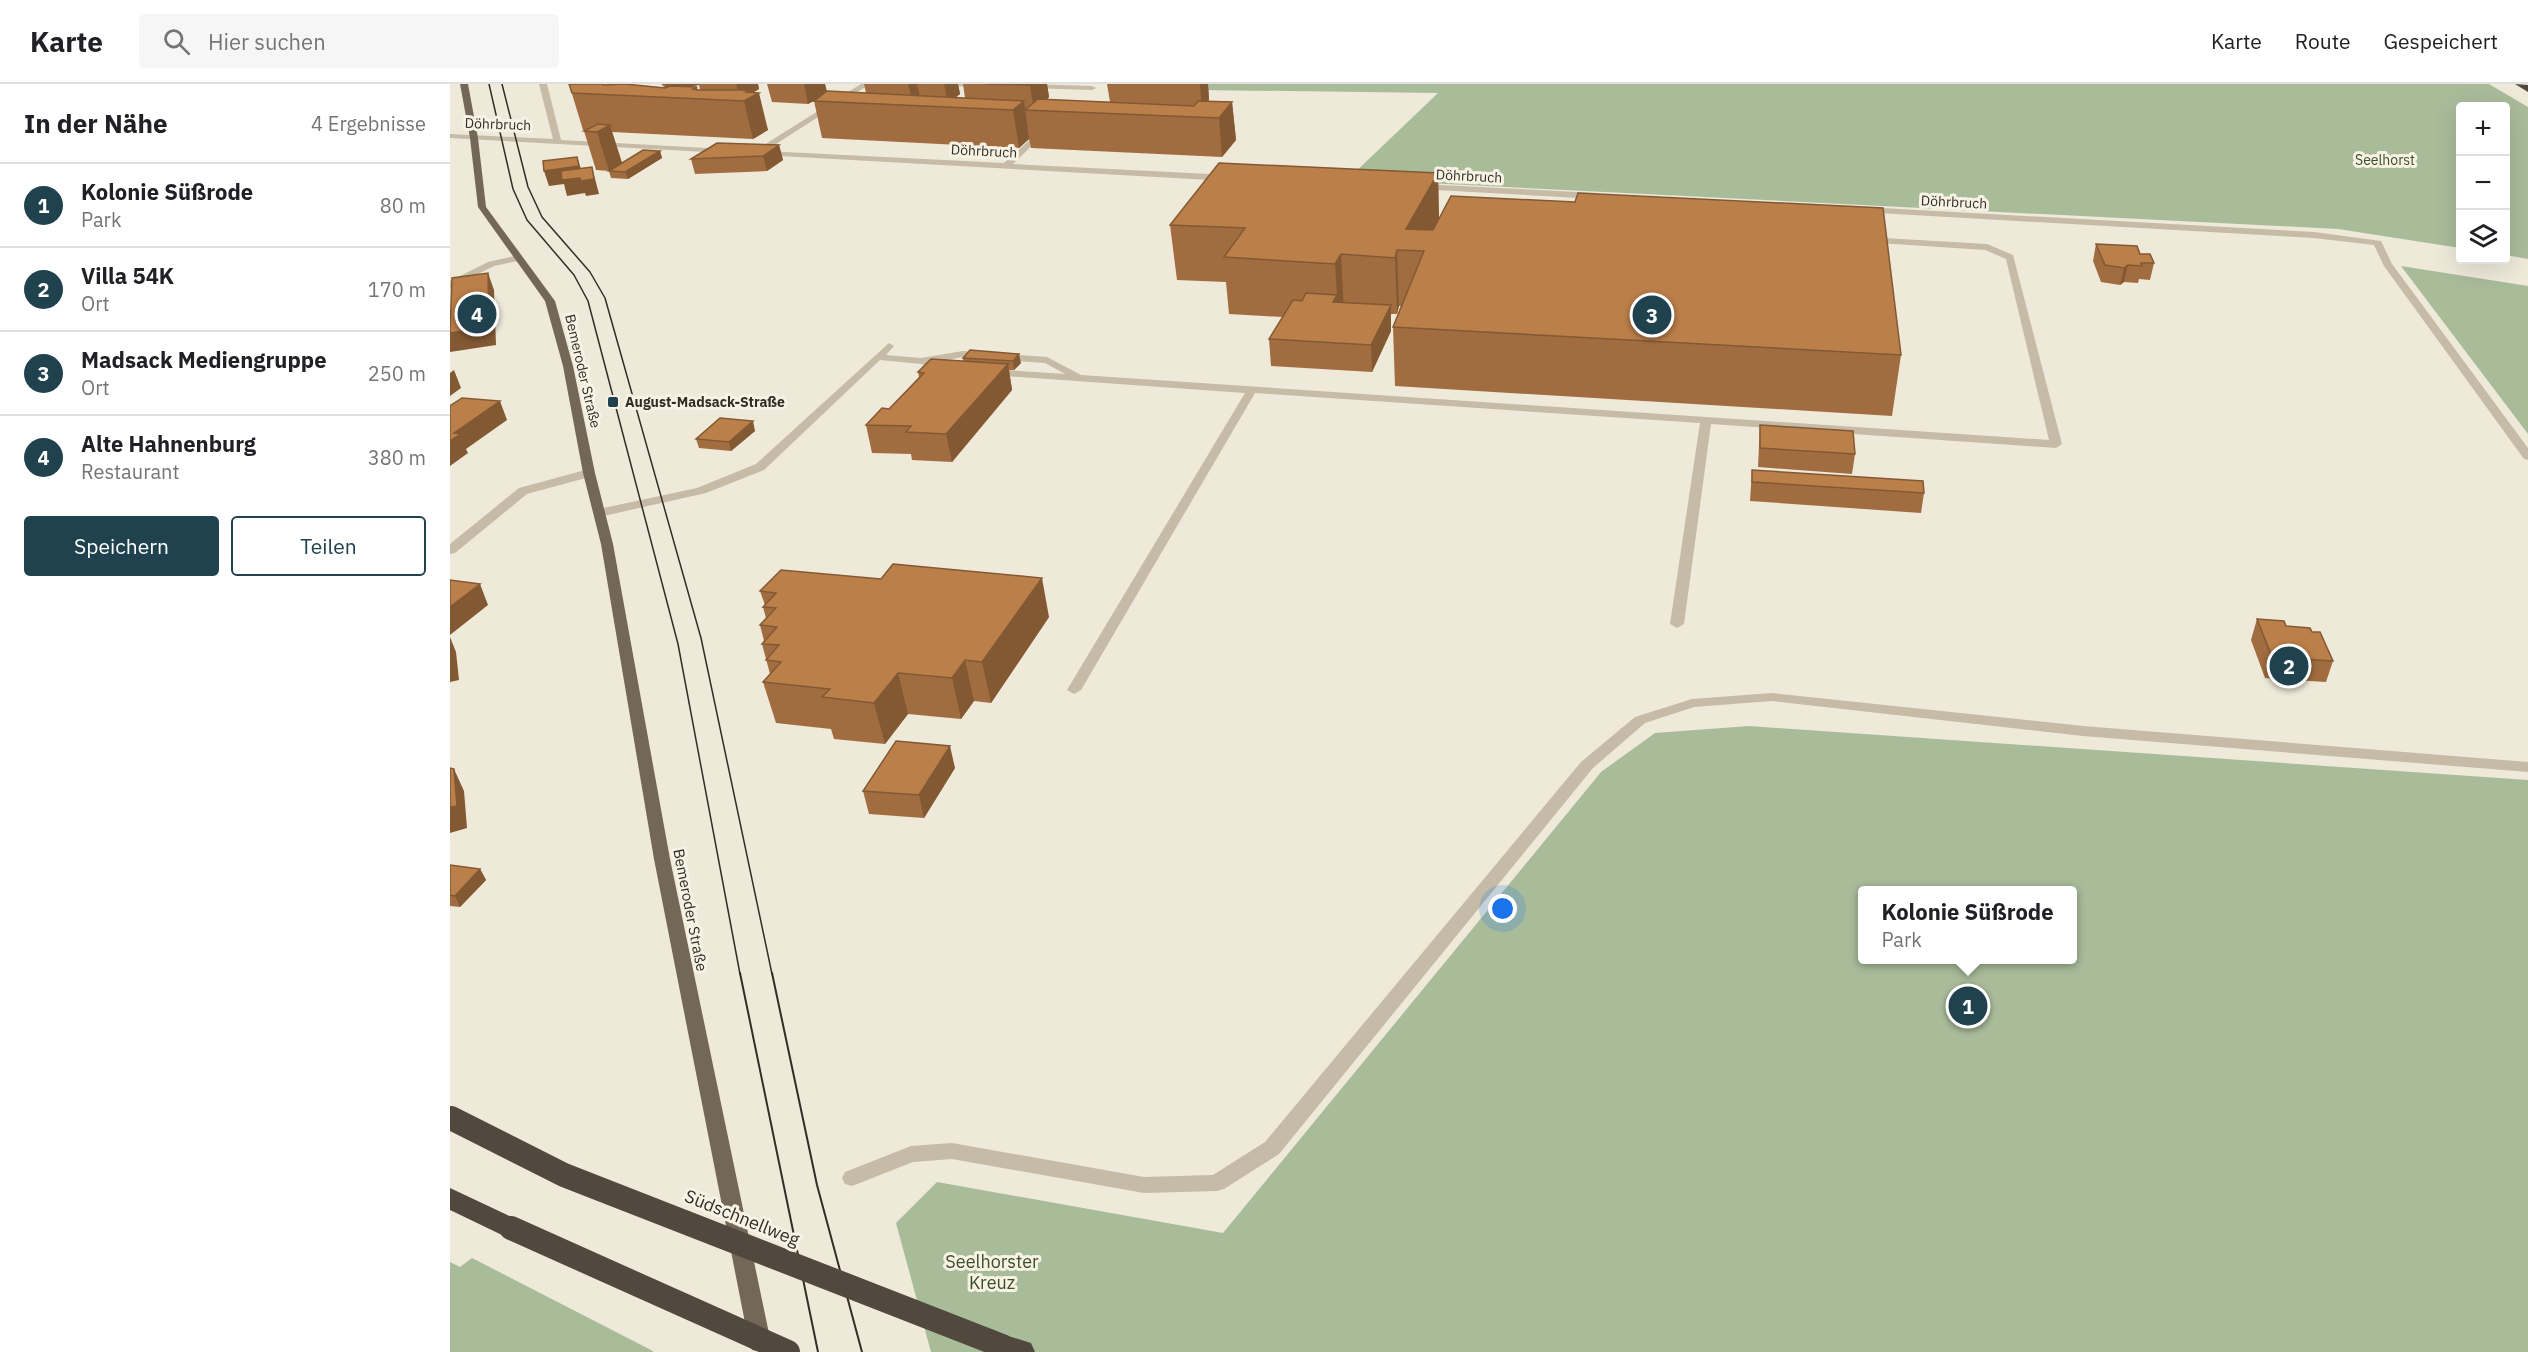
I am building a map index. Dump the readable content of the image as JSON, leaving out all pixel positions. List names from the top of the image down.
{
  "streets": {
    "highway": ["Südschnellweg"],
    "main road": ["Bemeroder Straße"],
    "street": ["Döhrbruch"]
  },
  "crossings": [
    ["Döhrbruch", "Bemeroder Straße"]
  ],
  "parks": ["Seelhorst", "Seelhorster Kreuz"],
  "places": {
    "transit": ["August-Madsack-Straße"]
  },
  "page": {
    "header": "Karte",
    "search": "Hier suchen",
    "nav": ["Karte", "Route", "Gespeichert"],
    "heading": ["In der Nähe", "4 Ergebnisse"],
    "map_buttons": ["+", "−"],
    "list": [
      {
        "mark": "1",
        "name": "Kolonie Süßrode",
        "note": "Park",
        "value": "80 m"
      },
      {
        "mark": "2",
        "name": "Villa 54K",
        "note": "Ort",
        "value": "170 m"
      },
      {
        "mark": "3",
        "name": "Madsack Mediengruppe",
        "note": "Ort",
        "value": "250 m"
      },
      {
        "mark": "4",
        "name": "Alte Hahnenburg",
        "note": "Restaurant",
        "value": "380 m"
      }
    ],
    "pins": [
      "4",
      "3",
      "2",
      "1"
    ],
    "buttons": ["Speichern", "Teilen"],
    "popup": ["Kolonie Süßrode", "Park"]
  }
}
